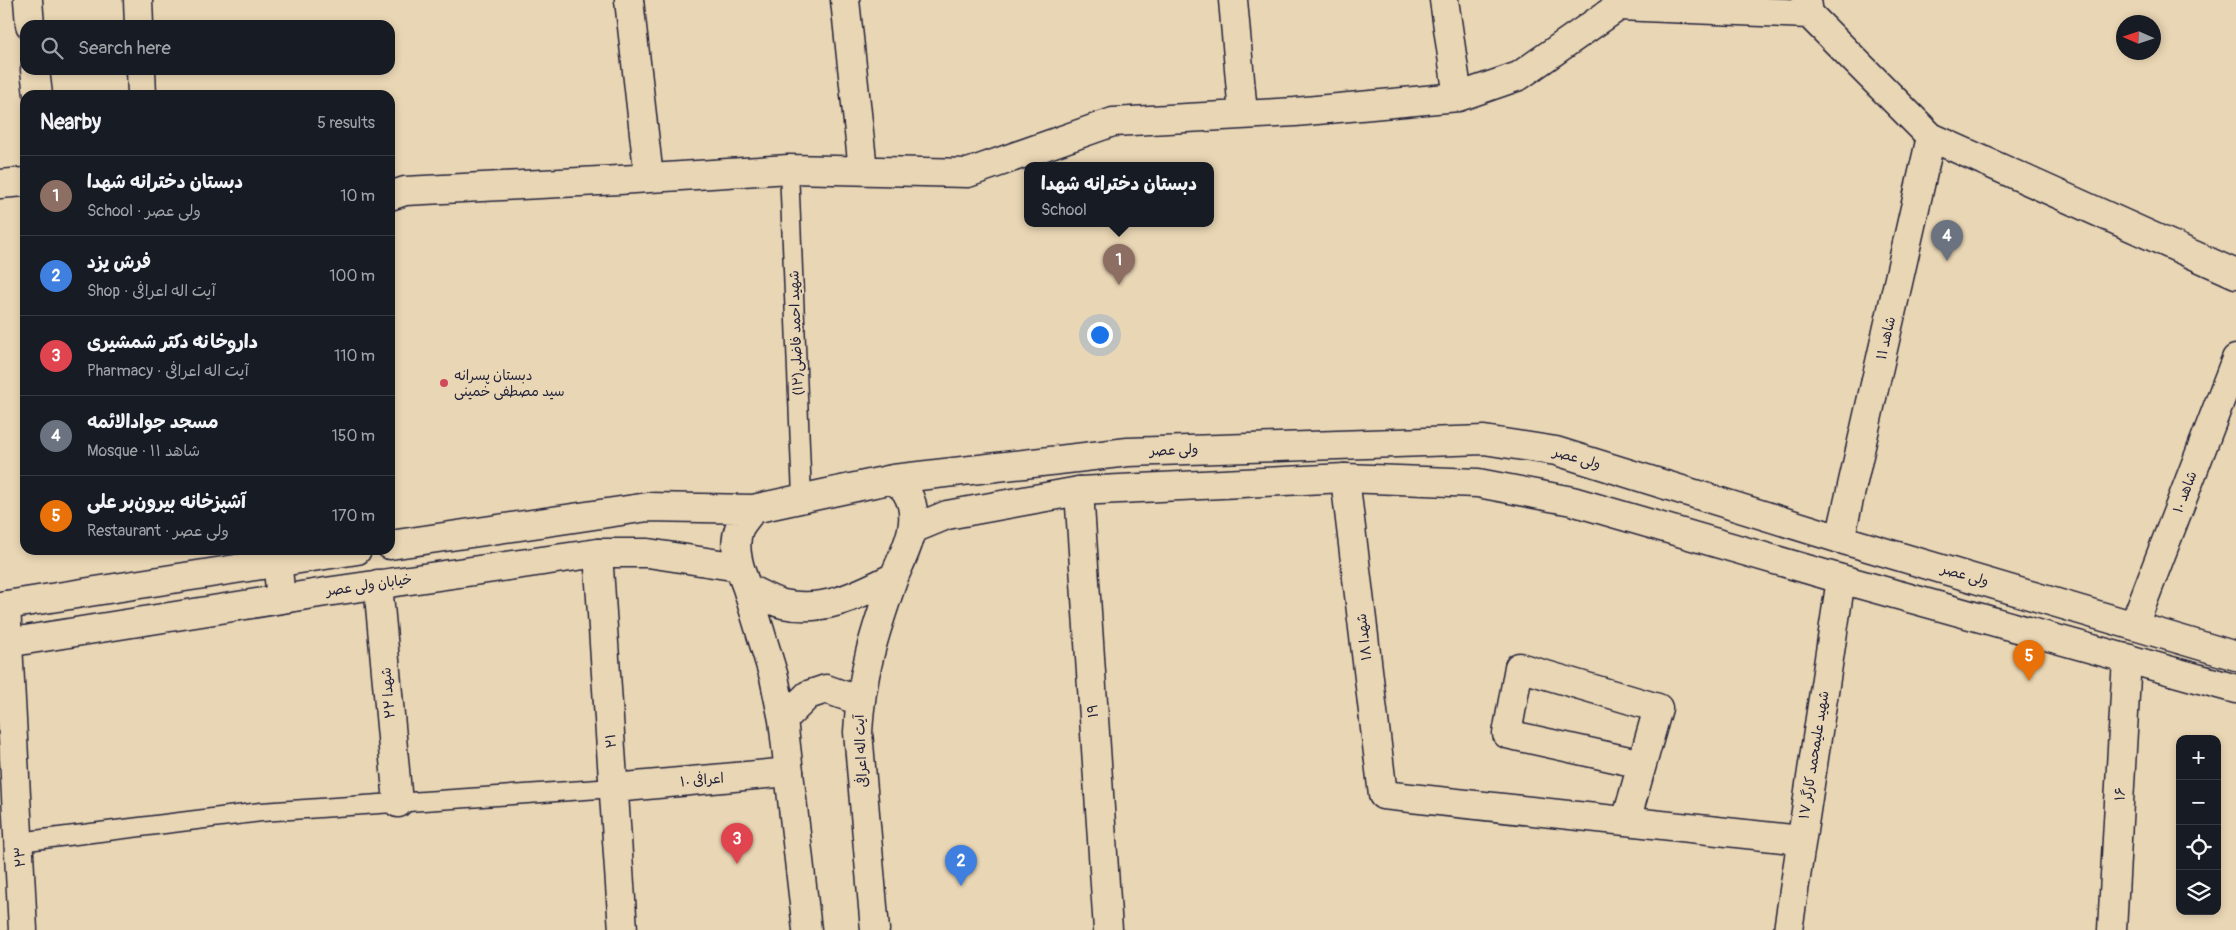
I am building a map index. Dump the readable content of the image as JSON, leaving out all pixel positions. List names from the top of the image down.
{
  "streets": {
    "street": [
      "شاهد ۱۱",
      "ولی عصر",
      "شاهد ۱۰",
      "خیابان ولی عصر",
      "شهدا ۱۸",
      "شهدا ۲۲",
      "۱۹",
      "۲۱",
      "آیت اله اعرافی",
      "شهید علیمحمد کارگر ۱۷",
      "اعرافی ۱۰",
      "۱۶",
      "۲۳"
    ],
    "lane": ["شهید احمد فاضلی(۱۲)"]
  },
  "crossings": [
    ["شهید احمد فاضلی(۱۲)", "ولی عصر"],
    ["شهید احمد فاضلی(۱۲)", "خیابان ولی عصر"],
    ["شهید احمد فاضلی(۱۲)", "آیت اله اعرافی"],
    ["شاهد ۱۱", "ولی عصر"],
    ["ولی عصر", "شاهد ۱۰"],
    ["ولی عصر", "خیابان ولی عصر"],
    ["ولی عصر", "آیت اله اعرافی"],
    ["خیابان ولی عصر", "شهدا ۲۲"],
    ["خیابان ولی عصر", "۲۱"],
    ["خیابان ولی عصر", "آیت اله اعرافی"],
    ["خیابان ولی عصر", "۲۳"],
    ["۲۱", "اعرافی ۱۰"]
  ],
  "places": ["دبستان پسرانه سید مصطفی خمینی"],
  "north": "left",
  "page": {
    "search": "Search here",
    "heading": ["Nearby", "5 results"],
    "list": [
      {
        "mark": "1",
        "name": "دبستان دخترانه شهدا",
        "note": "School · ولی عصر",
        "value": "10 m"
      },
      {
        "mark": "2",
        "name": "فرش یزد",
        "note": "Shop · آیت اله اعرافی",
        "value": "100 m"
      },
      {
        "mark": "3",
        "name": "داروخانه دکتر شمشیری",
        "note": "Pharmacy · آیت اله اعرافی",
        "value": "110 m"
      },
      {
        "mark": "4",
        "name": "مسجد جوادالائمه",
        "note": "Mosque · شاهد ۱۱",
        "value": "150 m"
      },
      {
        "mark": "5",
        "name": "آشپزخانه بیرون‌بر علی",
        "note": "Restaurant · ولی عصر",
        "value": "170 m"
      }
    ],
    "popup": ["دبستان دخترانه شهدا", "School"],
    "pins": [
      "4",
      "1",
      "5",
      "3",
      "2"
    ],
    "map_buttons": ["+", "−"]
  }
}
